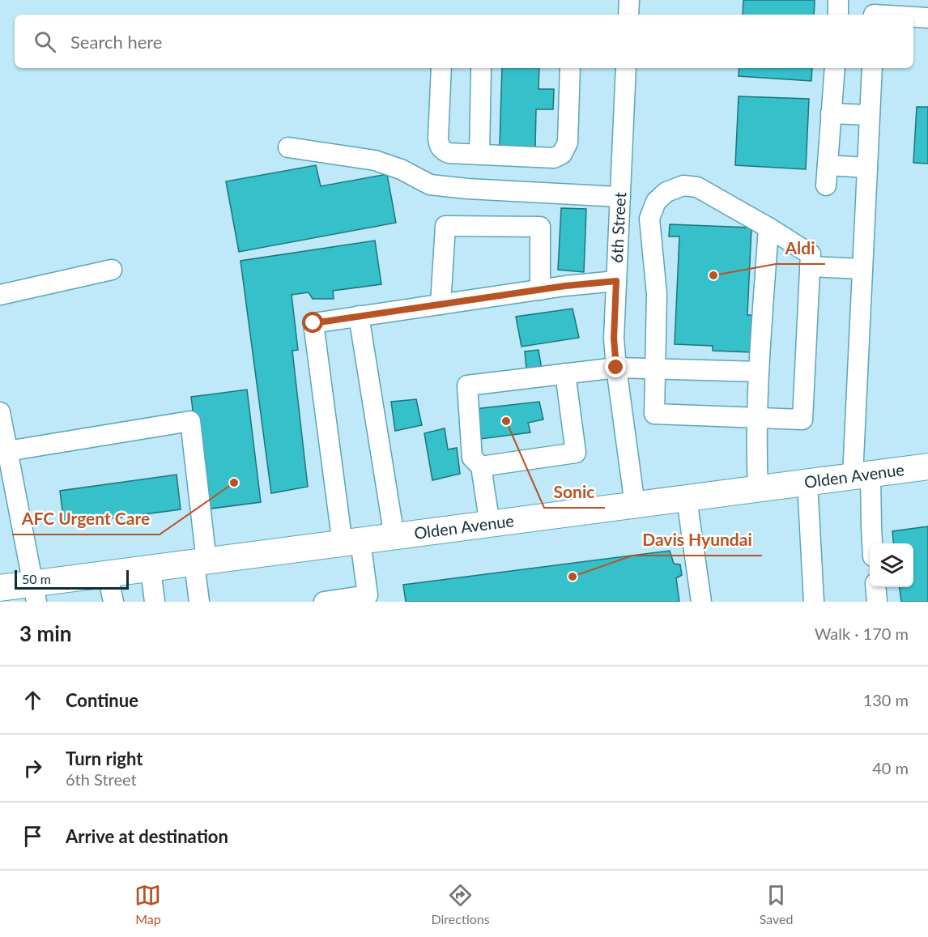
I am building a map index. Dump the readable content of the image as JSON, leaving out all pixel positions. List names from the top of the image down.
{
  "streets": {
    "main road": ["Olden Avenue"],
    "street": ["6th Street"]
  },
  "crossings": [
    ["6th Street", "Olden Avenue"]
  ],
  "places": [
    "Aldi",
    "Sonic",
    "AFC Urgent Care",
    "Davis Hyundai"
  ],
  "scale_bar": "50 m",
  "page": {
    "search": "Search here",
    "scale": "50 m",
    "heading": ["3 min", "Walk · 170 m"],
    "list": [
      ["Continue", "130 m"],
      ["Turn right", "6th Street", "40 m"],
      "Arrive at destination"
    ],
    "nav": ["Map", "Directions", "Saved"]
  }
}
